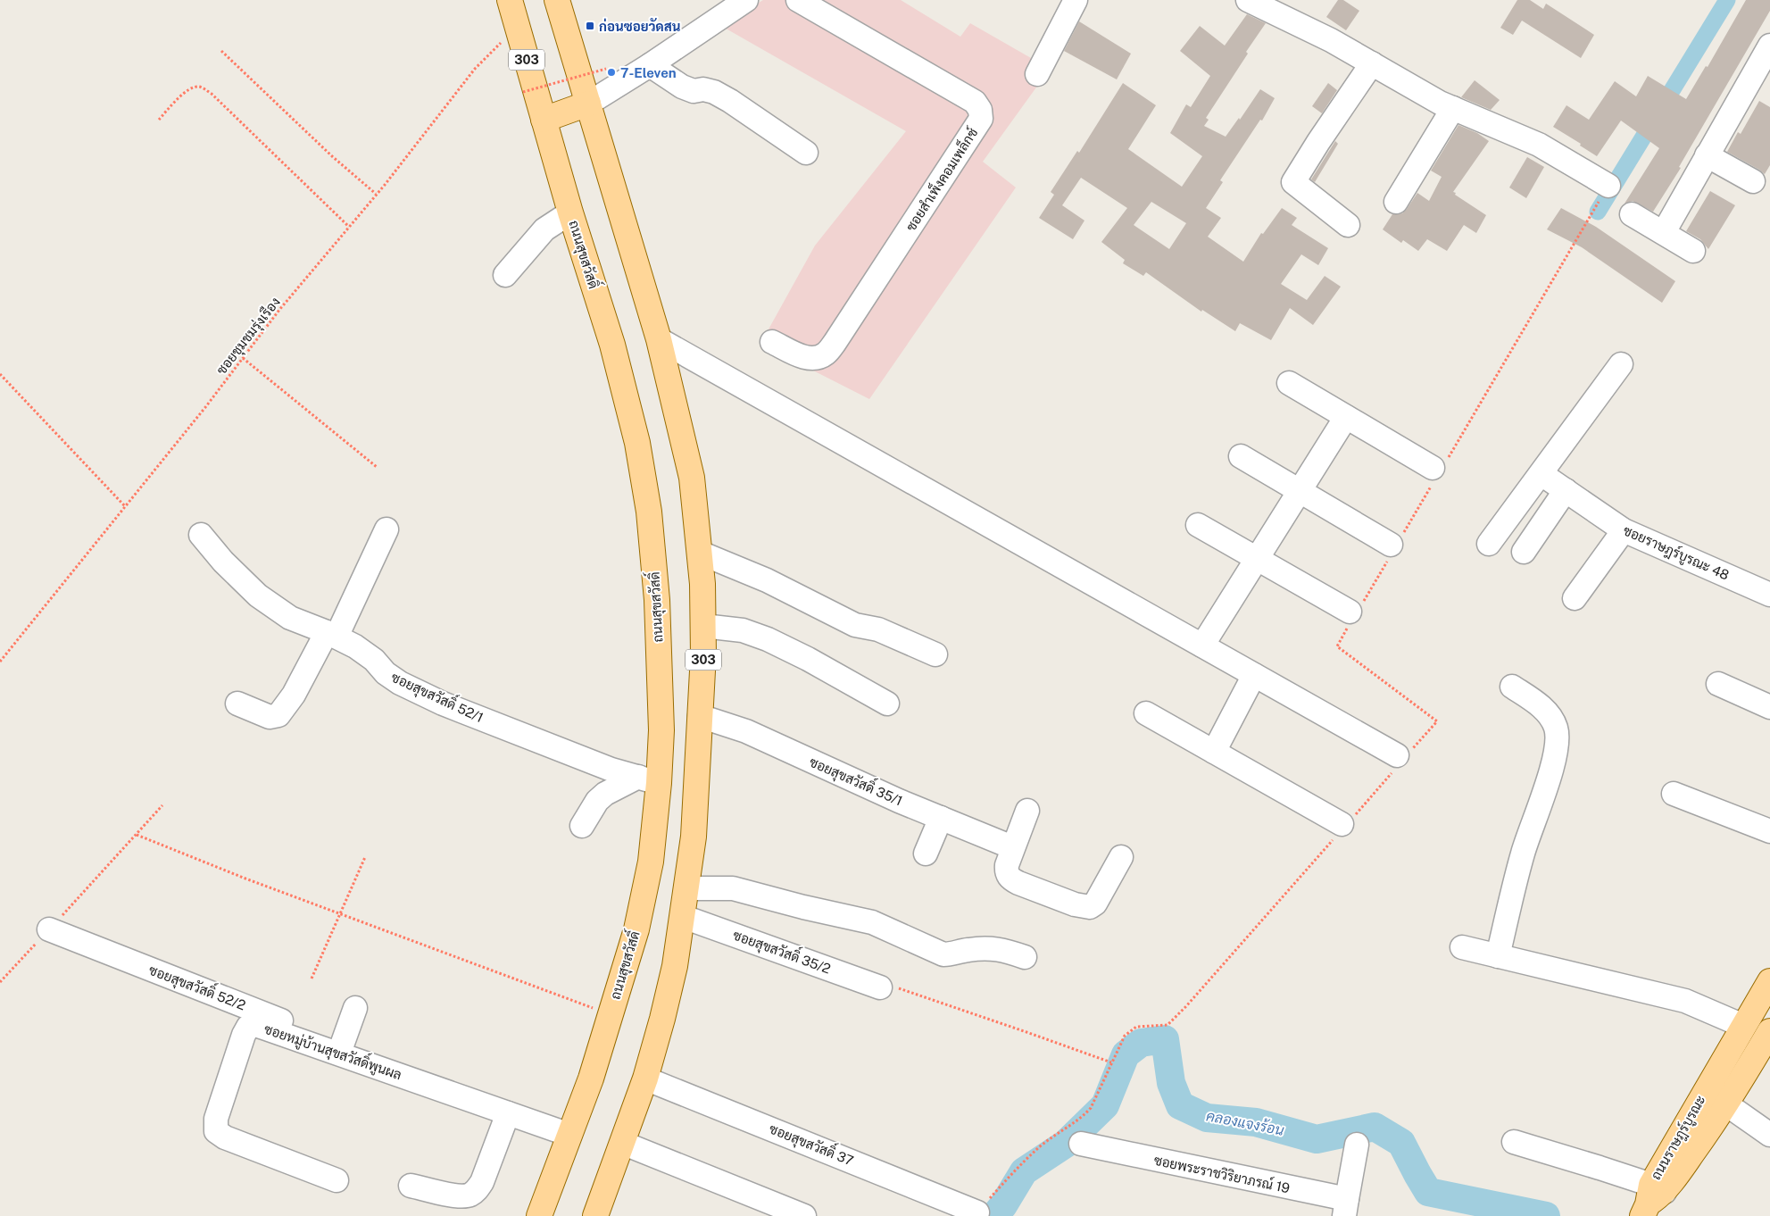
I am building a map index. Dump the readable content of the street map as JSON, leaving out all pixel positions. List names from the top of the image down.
{
  "streets": {
    "main road": ["303", "ถนนสุขสวัสดิ์", "ถนนราษฎร์บูรณะ"],
    "street": [
      "ซอยสำเพ็งคอมเพล็กซ์",
      "ซอยราษฎร์บูรณะ 48",
      "ซอยสุขสวัสดิ์ 52/1",
      "ซอยสุขสวัสดิ์ 35/1",
      "ซอยสุขสวัสดิ์ 35/2",
      "ซอยสุขสวัสดิ์ 52/2",
      "ซอยหมู่บ้านสุขสวัสดิ์พูนผล",
      "ซอยสุขสวัสดิ์ 37",
      "ซอยพระราชวิริยาภรณ์ 19"
    ],
    "path": ["ซอยชุมชมรุ่งเรือง"]
  },
  "crossings": [
    ["303", "ซอยสุขสวัสดิ์ 35/1"],
    ["303", "ซอยสุขสวัสดิ์ 35/2"],
    ["303", "ซอยสุขสวัสดิ์ 37"],
    ["ถนนสุขสวัสดิ์", "ซอยชุมชมรุ่งเรือง"],
    ["ถนนสุขสวัสดิ์", "ซอยสุขสวัสดิ์ 52/1"],
    ["ถนนสุขสวัสดิ์", "ซอยสุขสวัสดิ์ 52/2"],
    ["ถนนสุขสวัสดิ์", "ซอยหมู่บ้านสุขสวัสดิ์พูนผล"],
    ["ซอยสุขสวัสดิ์ 52/2", "ซอยหมู่บ้านสุขสวัสดิ์พูนผล"]
  ],
  "water": ["คลองแจงร้อน"],
  "places": {
    "transit": ["ก่อนซอยวัดสน"],
    "other": ["7-Eleven"]
  }
}
